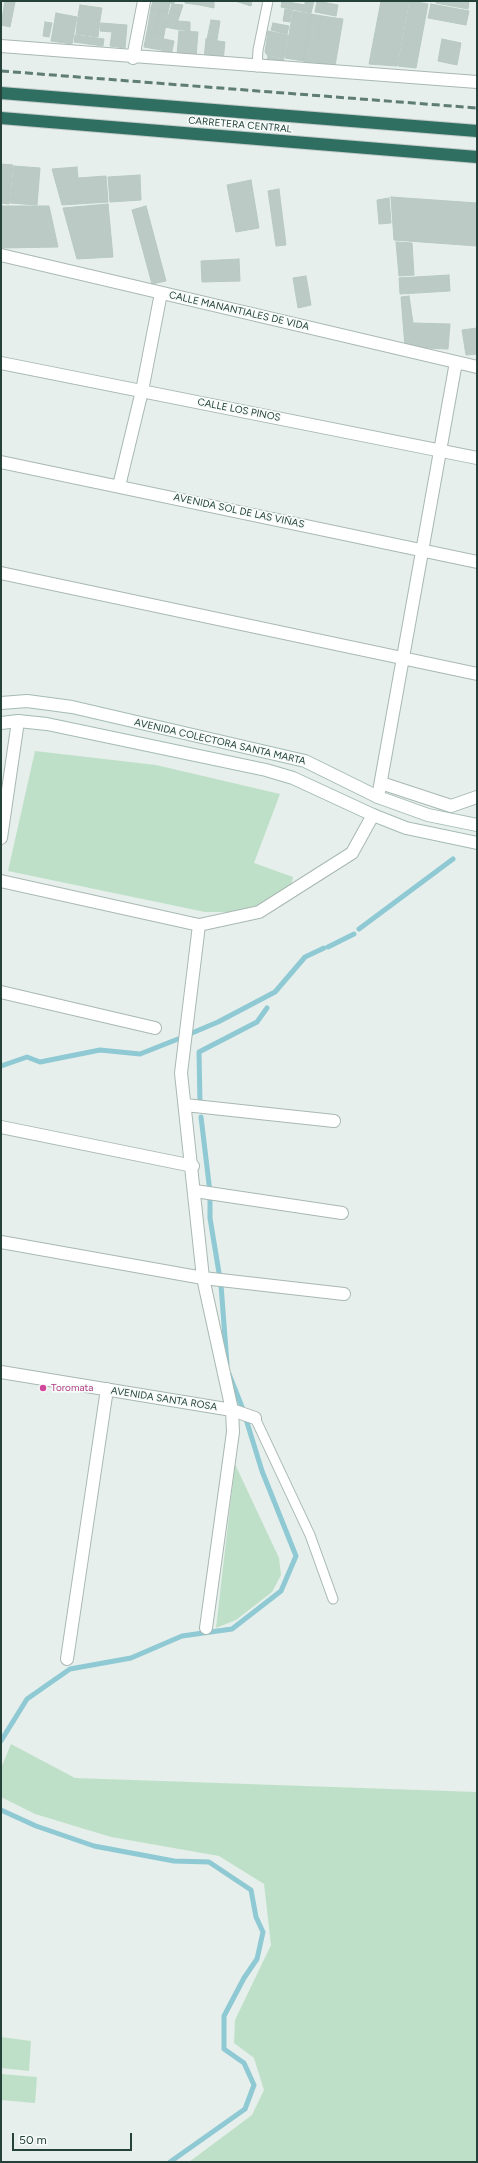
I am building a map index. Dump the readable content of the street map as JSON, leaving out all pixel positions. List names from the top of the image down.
{
  "streets": {
    "highway": ["CARRETERA CENTRAL"],
    "street": [
      "CALLE MANANTIALES DE VIDA",
      "CALLE LOS PINOS",
      "AVENIDA SOL DE LAS VIÑAS",
      "AVENIDA COLECTORA SANTA MARTA",
      "AVENIDA SANTA ROSA"
    ]
  },
  "places": ["Toromata"],
  "scale_bar": "50 m"
}
